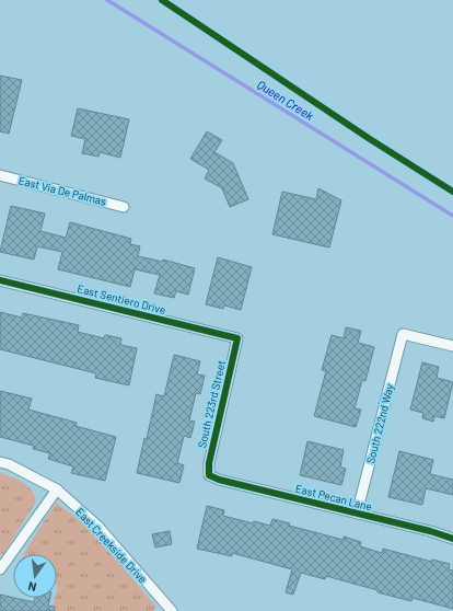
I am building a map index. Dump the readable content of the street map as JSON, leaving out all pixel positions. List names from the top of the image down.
{
  "streets": {
    "street": [
      "East Via De Palmas",
      "East Sentiero Drive",
      "South 223rd Street",
      "South 222nd Way",
      "East Pecan Lane",
      "East Creekside Drive"
    ]
  },
  "crossings": [
    ["East Sentiero Drive", "South 223rd Street"],
    ["South 223rd Street", "East Pecan Lane"],
    ["South 222nd Way", "East Pecan Lane"]
  ],
  "water": ["Queen Creek"],
  "north": "bottom"
}
